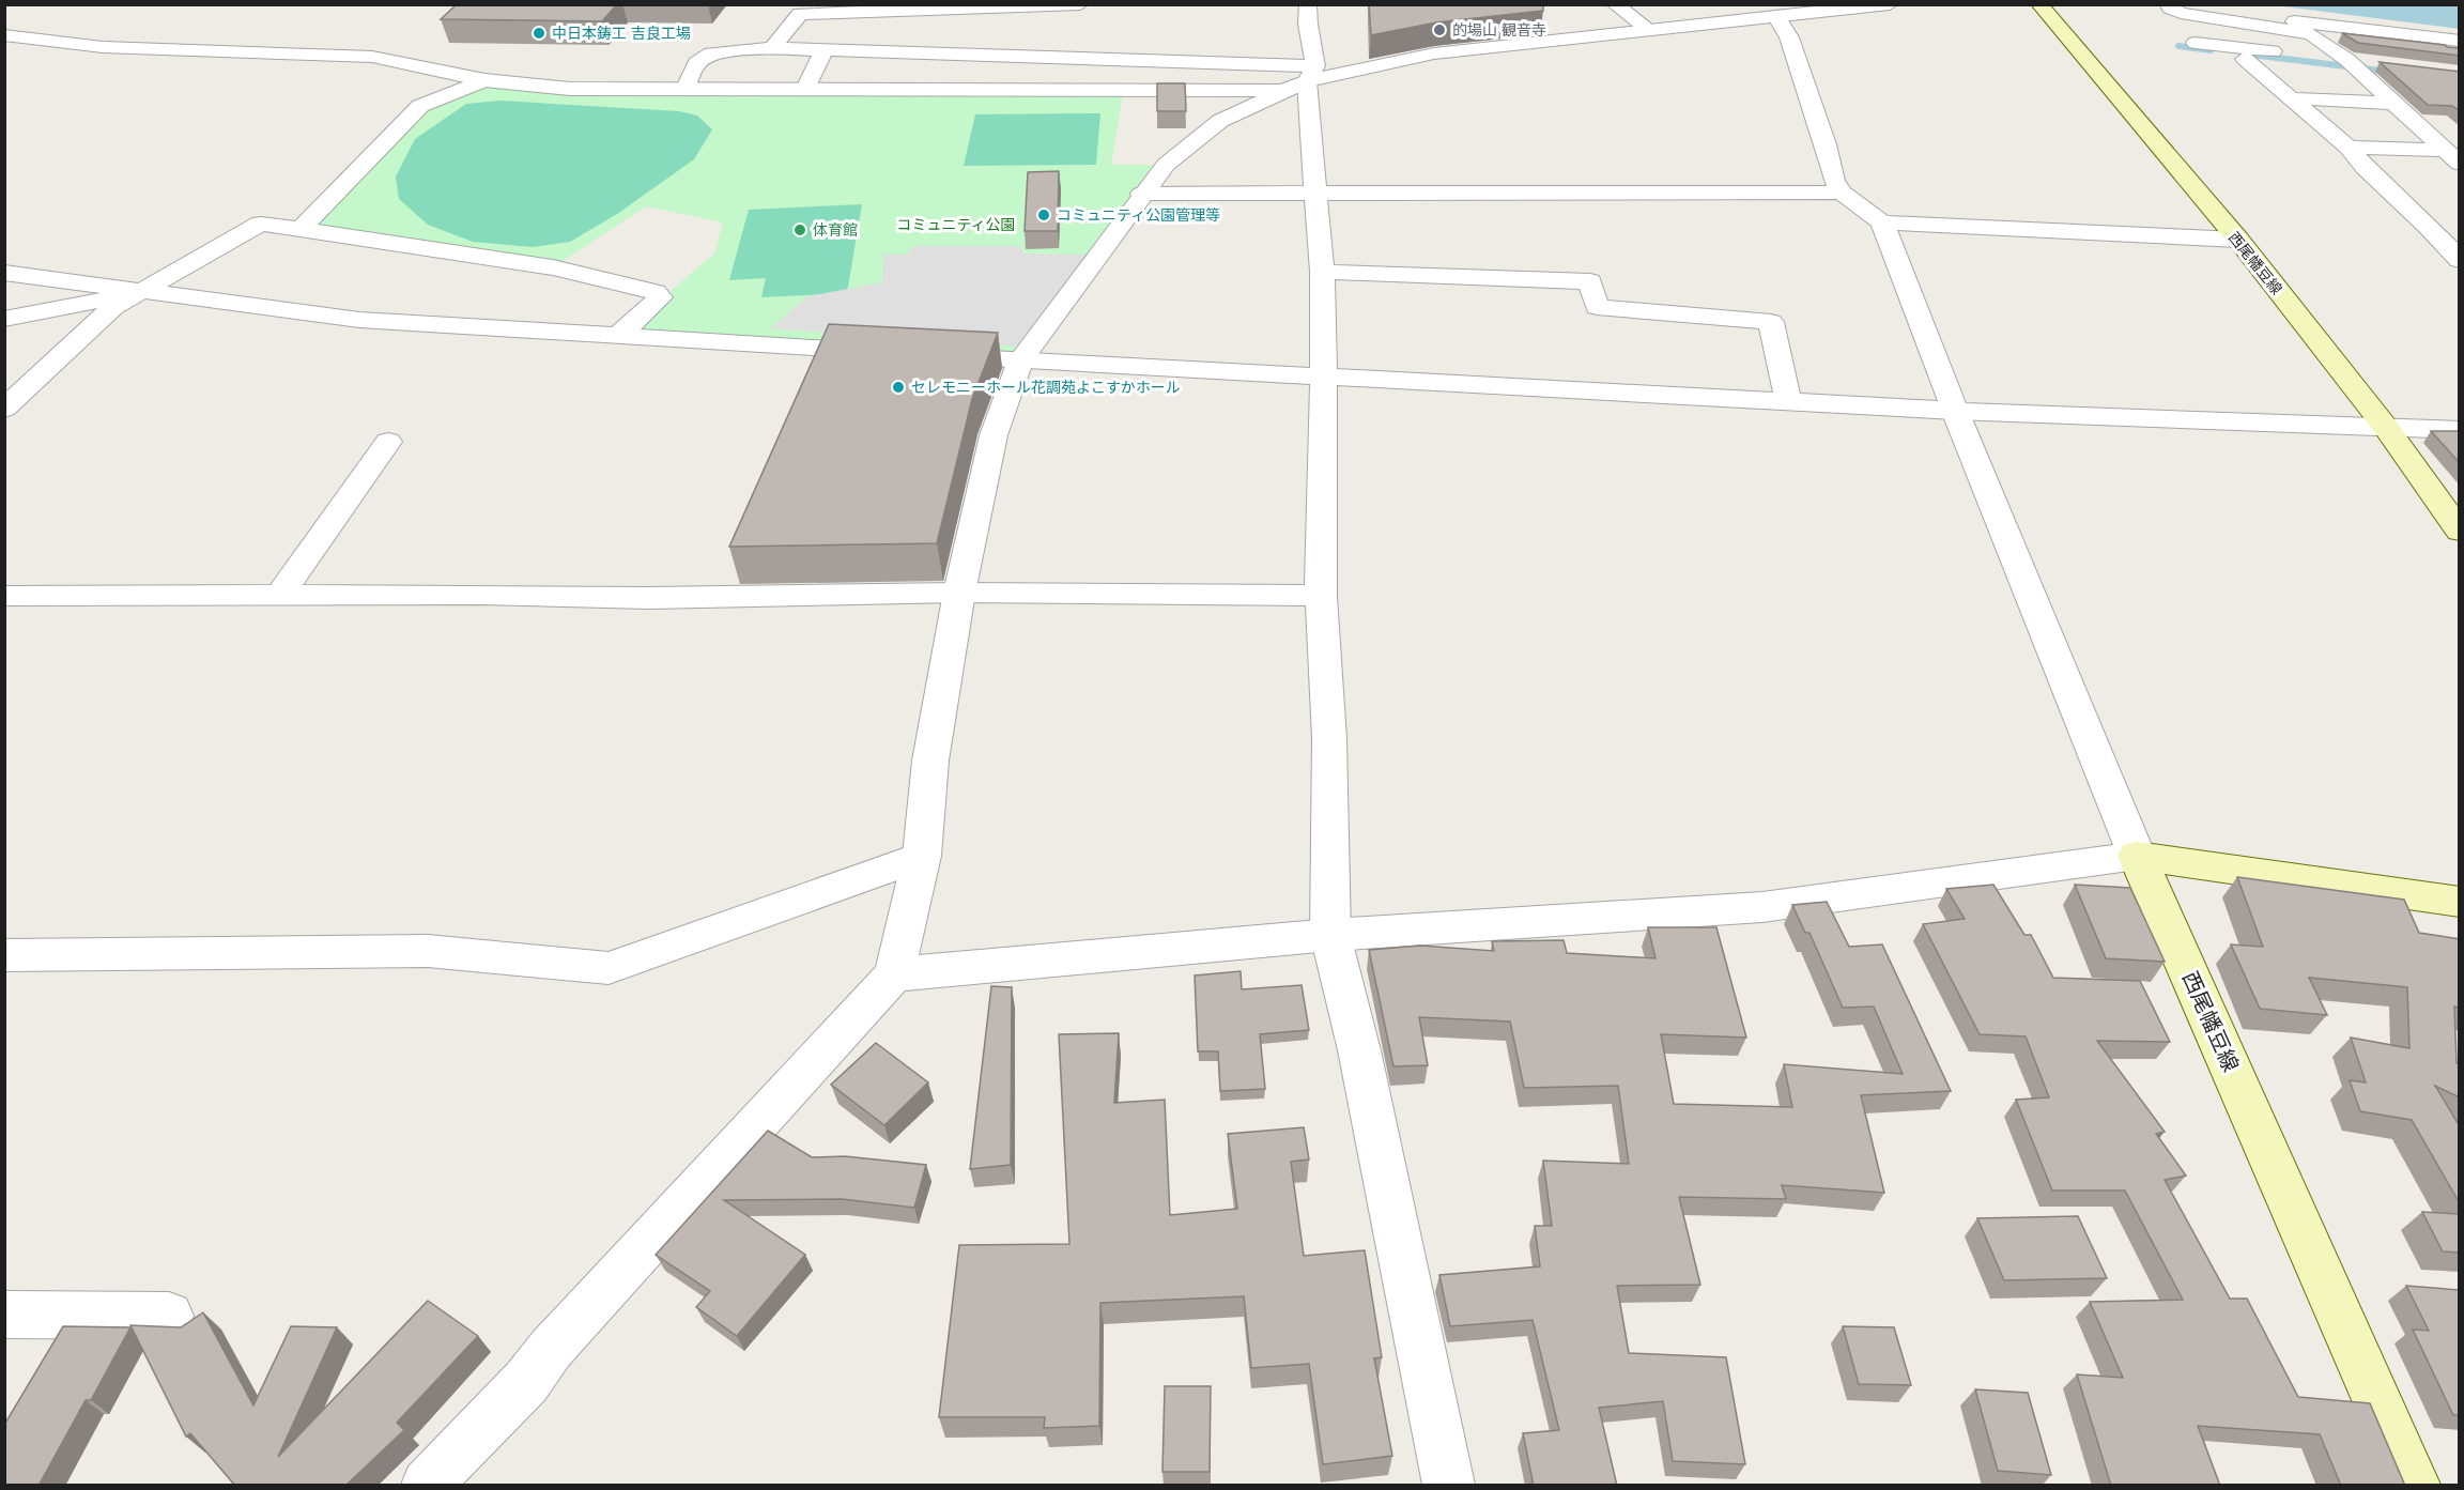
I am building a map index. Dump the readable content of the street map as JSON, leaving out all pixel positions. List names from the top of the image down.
{
  "streets": {
    "main road": ["西尾幡豆線"]
  },
  "parks": ["コミュニティ公園"],
  "places": [
    "的場山 観音寺",
    "中日本鋳工 吉良工場",
    "コミュニティ公園管理等",
    "体育館",
    "セレモニーホール花調苑よこすかホール"
  ]
}
